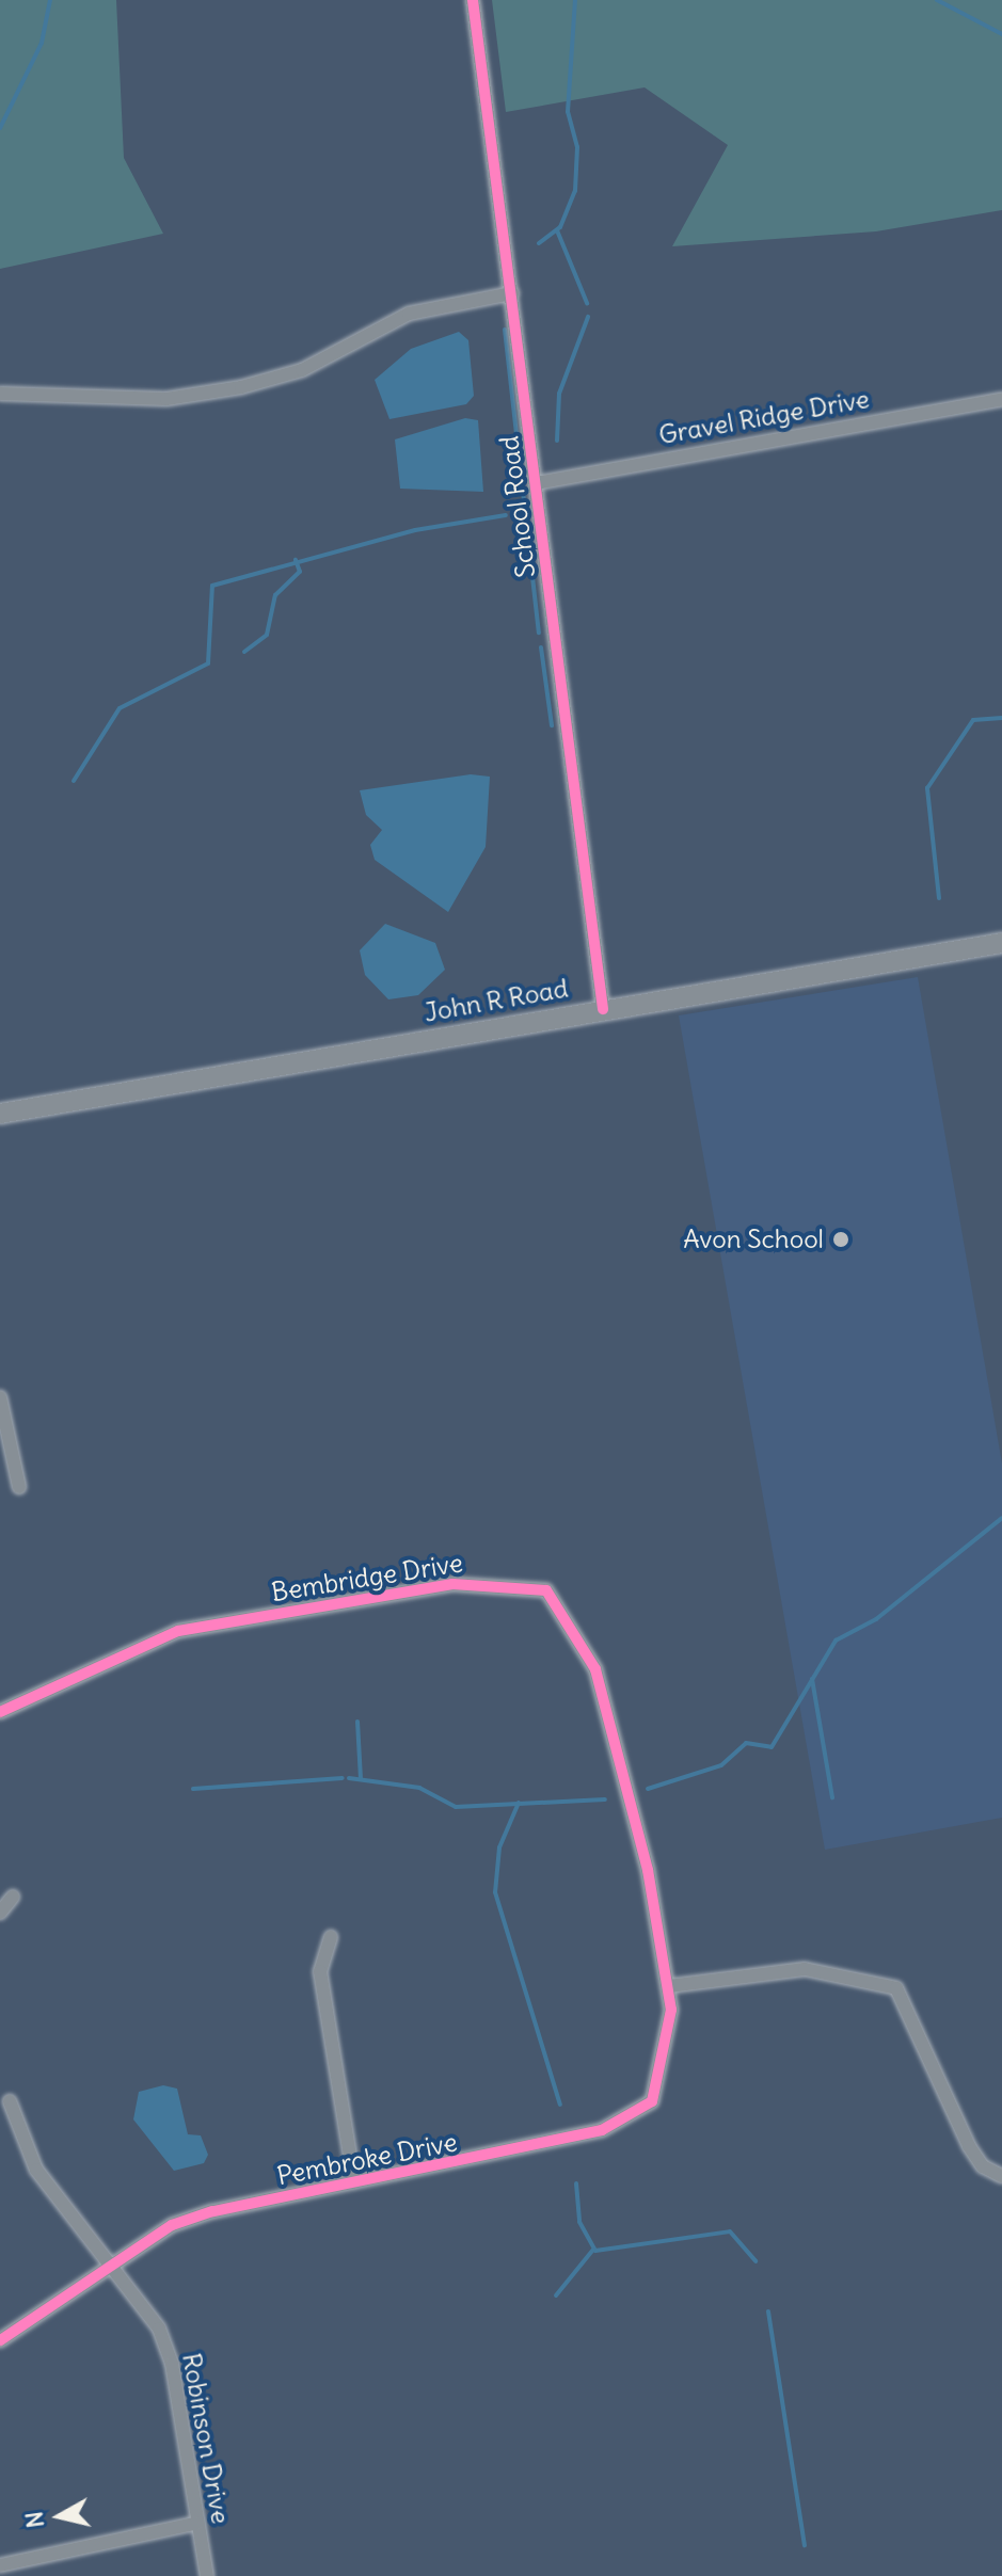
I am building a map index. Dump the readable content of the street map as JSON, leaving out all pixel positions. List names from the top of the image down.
{
  "streets": {
    "main road": ["John R Road"],
    "street": [
      "Gravel Ridge Drive",
      "School Road",
      "Bembridge Drive",
      "Pembroke Drive",
      "Robinson Drive"
    ]
  },
  "crossings": [
    ["Gravel Ridge Drive", "School Road"],
    ["School Road", "John R Road"],
    ["Bembridge Drive", "Pembroke Drive"],
    ["Pembroke Drive", "Robinson Drive"]
  ],
  "places": ["Avon School"],
  "north": "left"
}
